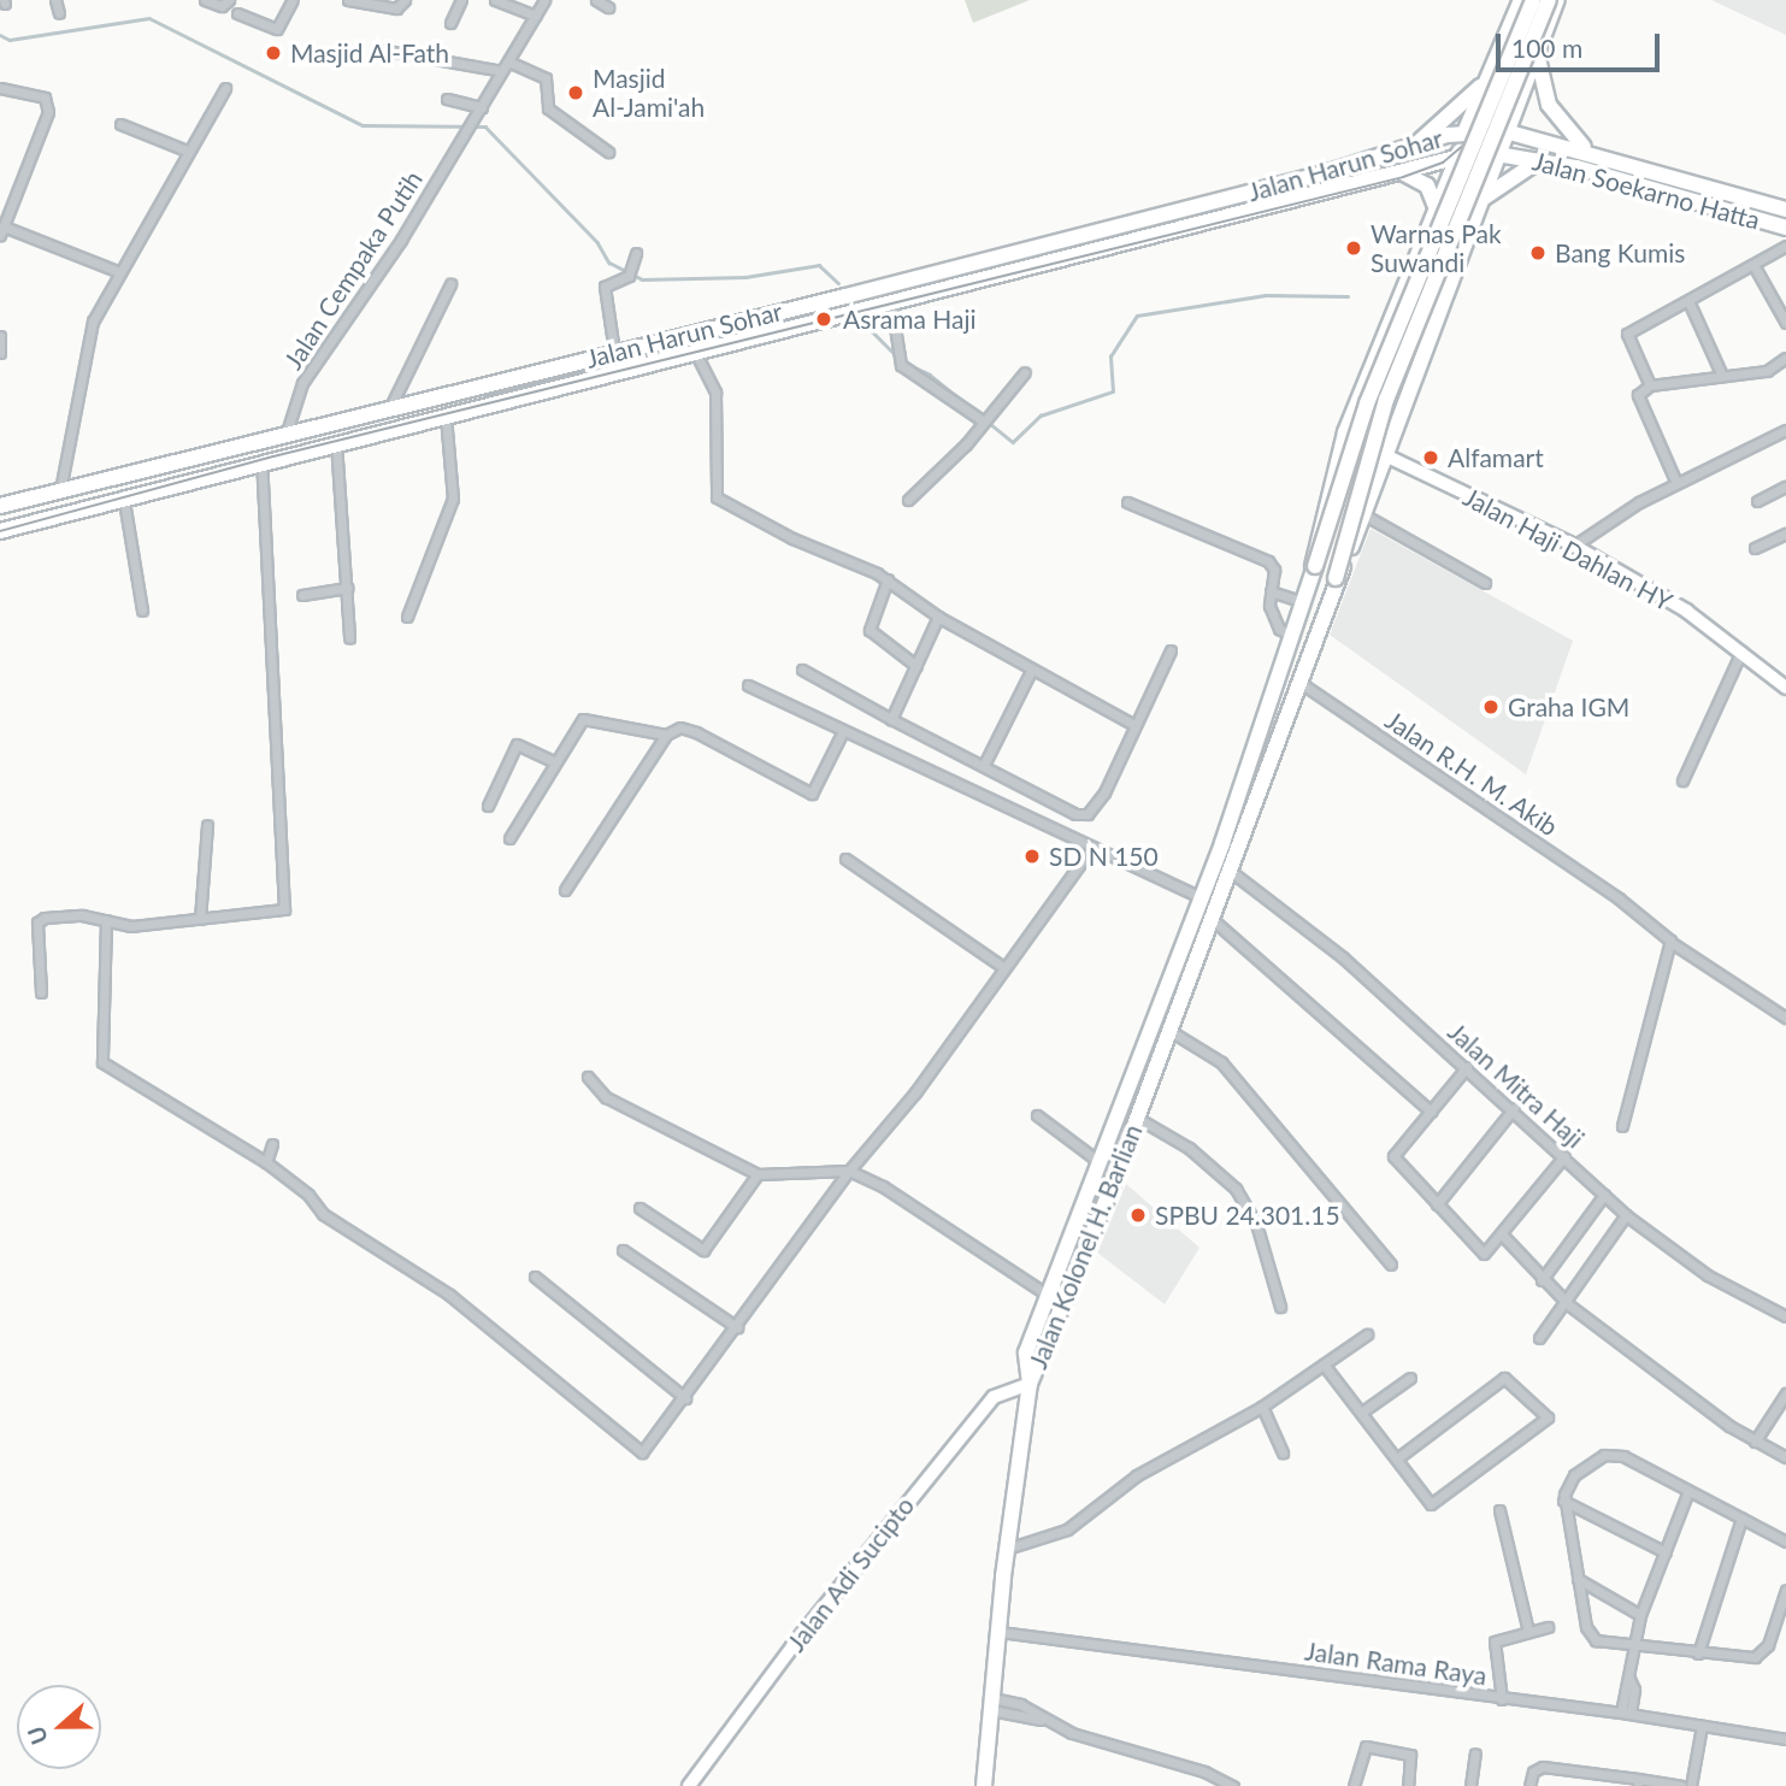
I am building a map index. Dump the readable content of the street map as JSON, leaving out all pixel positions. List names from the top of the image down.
{
  "streets": {
    "highway": ["Jalan Harun Sohar", "Jalan Soekarno Hatta", "Jalan Kolonel H. Barlian"],
    "street": [
      "Jalan Cempaka Putih",
      "Jalan Haji Dahlan HY",
      "Jalan R.H. M. Akib",
      "Jalan Mitra Haji",
      "Jalan Adi Sucipto",
      "Jalan Rama Raya"
    ]
  },
  "crossings": [
    ["Jalan Harun Sohar", "Jalan Soekarno Hatta"],
    ["Jalan Harun Sohar", "Jalan Cempaka Putih"],
    ["Jalan R.H. M. Akib", "Jalan Kolonel H. Barlian"],
    ["Jalan Mitra Haji", "Jalan Kolonel H. Barlian"],
    ["Jalan Kolonel H. Barlian", "Jalan Adi Sucipto"],
    ["Jalan Kolonel H. Barlian", "Jalan Rama Raya"]
  ],
  "places": [
    "Masjid Al-Fath",
    "Masjid Al-Jami'ah",
    "Warnas Pak Suwandi",
    "Bang Kumis",
    "Asrama Haji",
    "Alfamart",
    "Graha IGM",
    "SD N 150",
    "SPBU 24.301.15"
  ],
  "scale_bar": "100 m",
  "north": "left"
}
